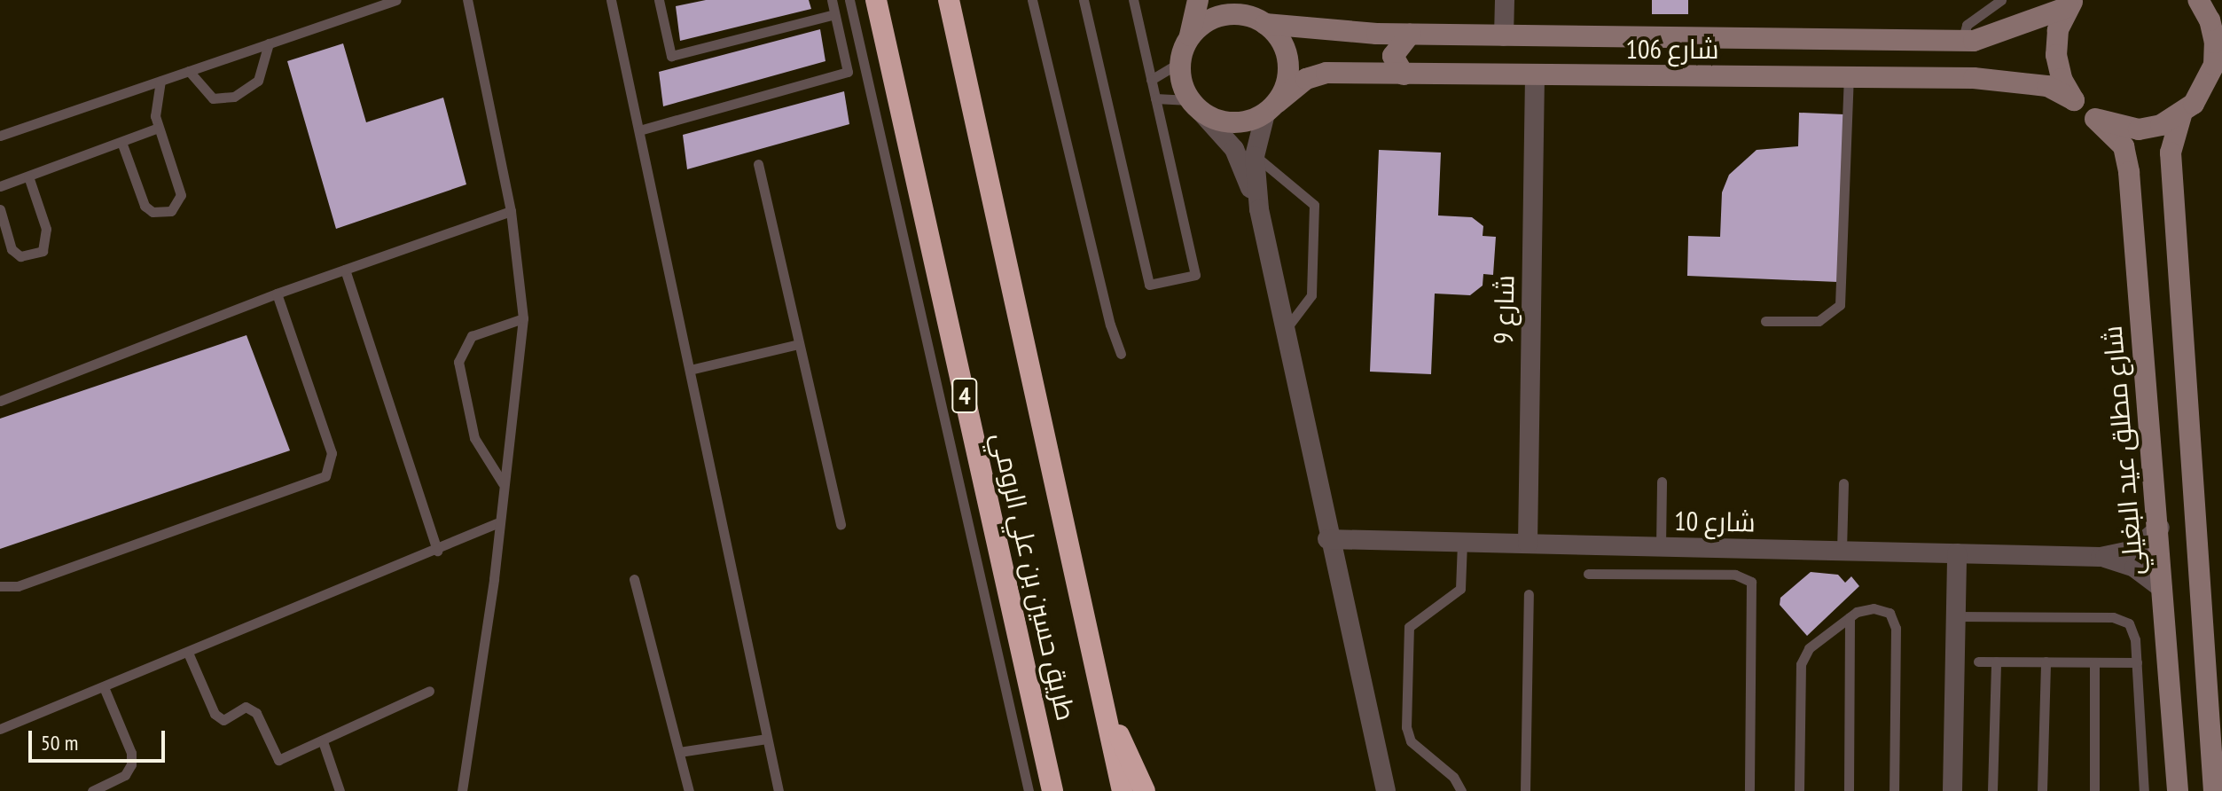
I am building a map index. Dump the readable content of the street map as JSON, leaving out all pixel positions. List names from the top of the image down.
{
  "streets": {
    "highway": ["4", "طريق حسين بن علي الرومي"],
    "street": [
      "شارع 106",
      "شارع 9",
      "شارع مطلق عيد البغيلي",
      "شارع 10"
    ]
  },
  "crossings": [
    ["شارع 106", "شارع 9"],
    ["شارع 106", "شارع مطلق عيد البغيلي"],
    ["شارع 9", "شارع 10"],
    ["شارع مطلق عيد البغيلي", "شارع 10"]
  ],
  "scale_bar": "50 m"
}
